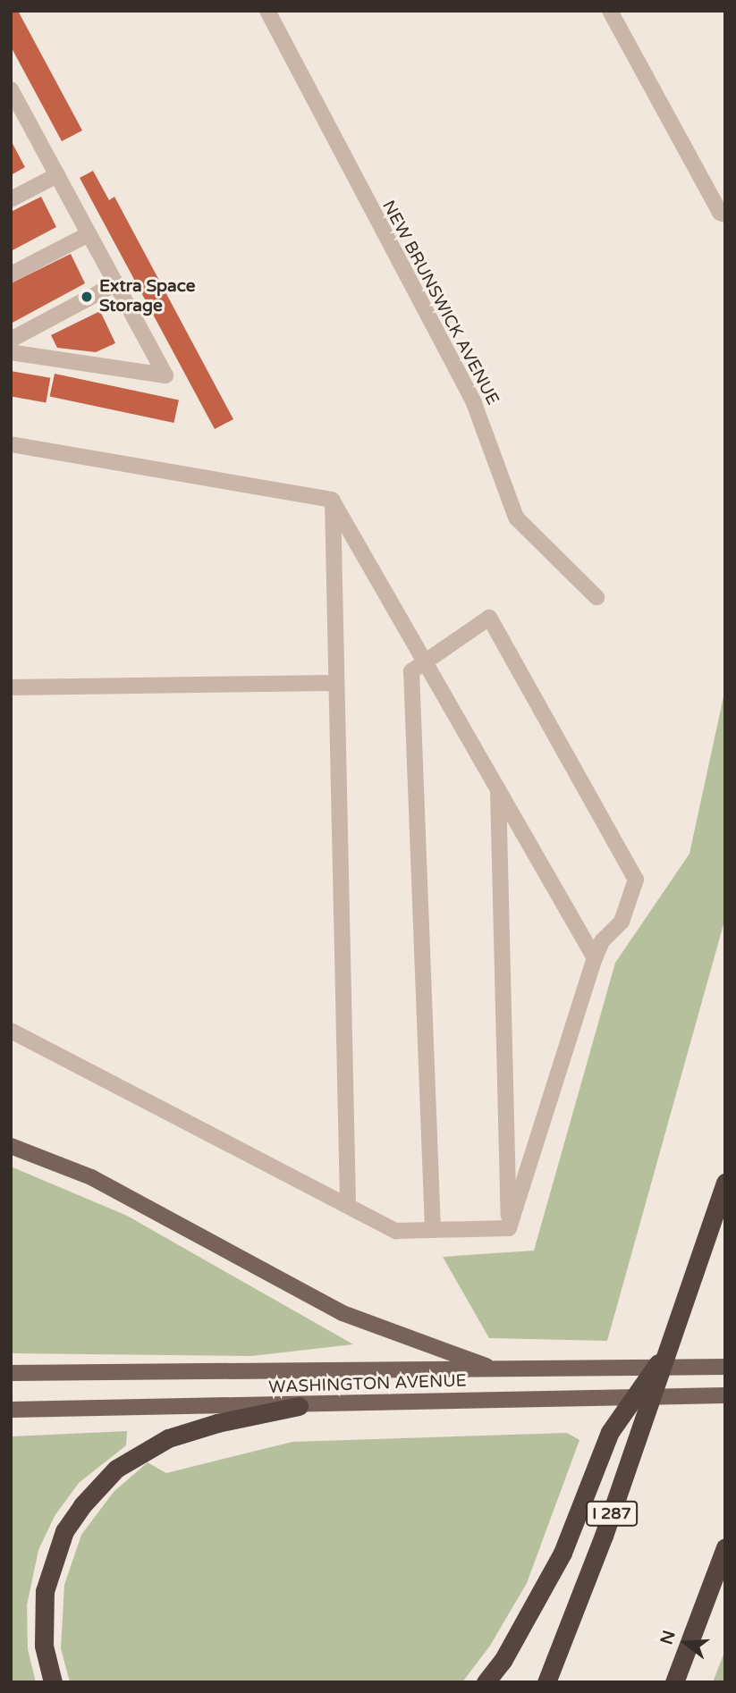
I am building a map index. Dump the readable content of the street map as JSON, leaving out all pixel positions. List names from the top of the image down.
{
  "streets": {
    "highway": ["I 287"],
    "main road": ["WASHINGTON AVENUE"],
    "street": ["NEW BRUNSWICK AVENUE"]
  },
  "places": ["Extra Space Storage"],
  "north": "left"
}
